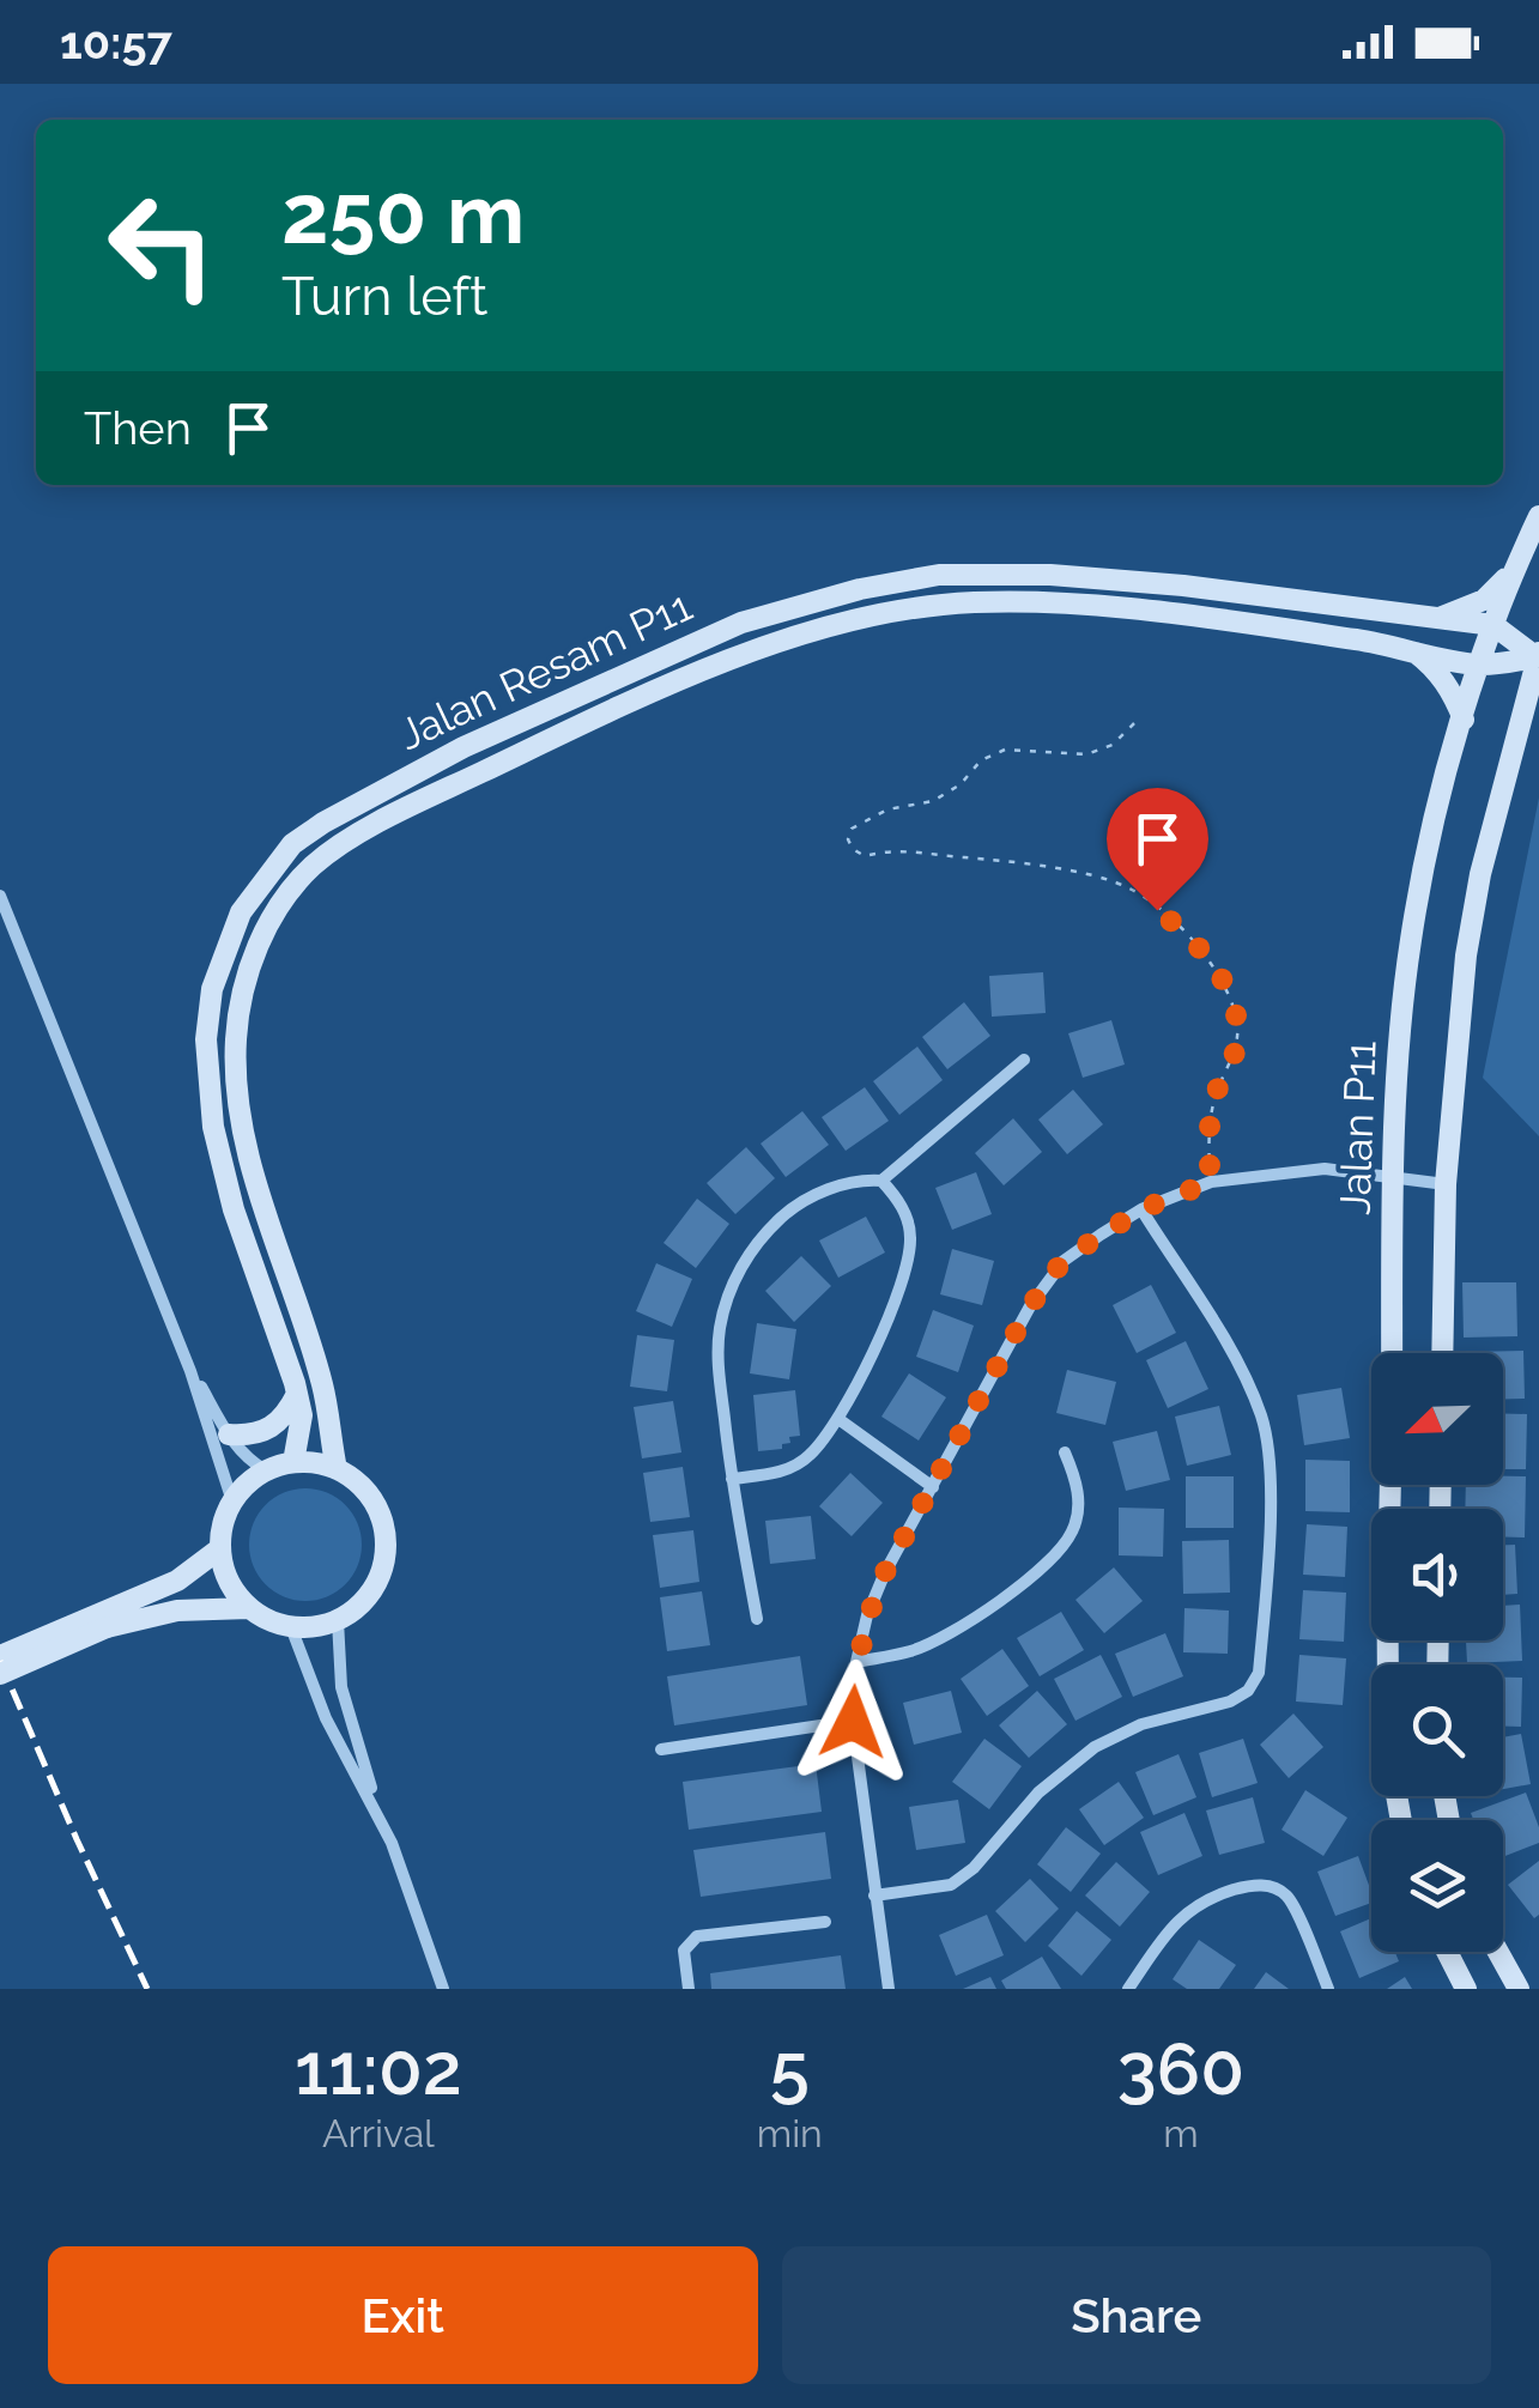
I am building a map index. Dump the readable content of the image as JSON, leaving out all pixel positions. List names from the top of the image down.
{
  "streets": {
    "main road": ["Jalan Resam P11", "Jalan P11"]
  },
  "crossings": [
    ["Jalan Resam P11", "Jalan P11"]
  ],
  "north": "bottom left",
  "page": {
    "status": "10:57",
    "turn": ["250 m", "Turn left"],
    "then": "Then",
    "eta": [
      "11:02",
      "Arrival",
      "5",
      "min",
      "360",
      "m"
    ],
    "buttons": ["Exit", "Share"]
  }
}
